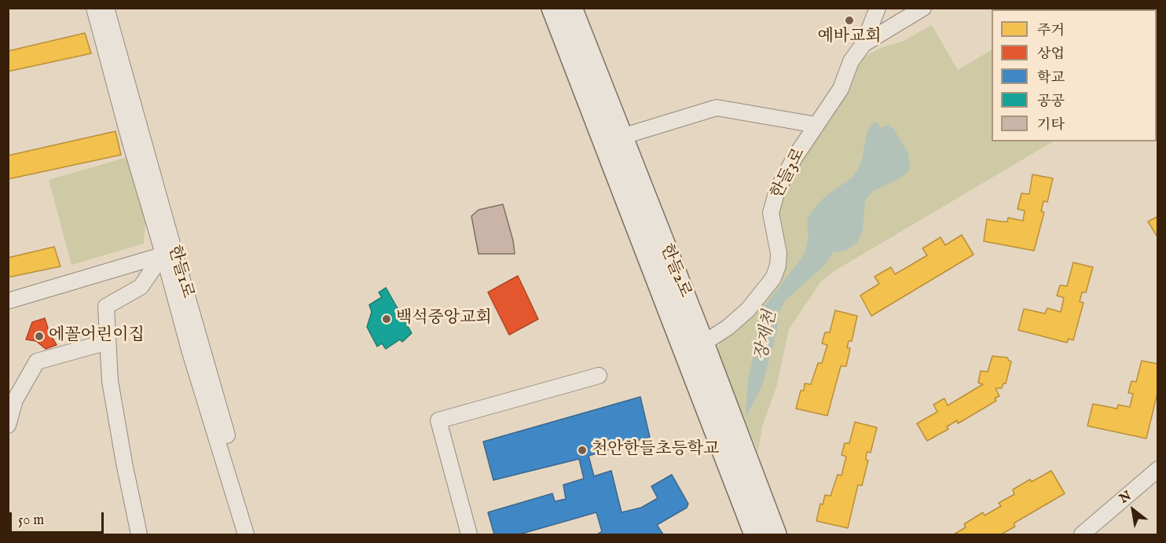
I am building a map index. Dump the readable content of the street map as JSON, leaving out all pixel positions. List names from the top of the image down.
{
  "streets": {
    "street": ["한들3로", "한들2로", "한들1로"]
  },
  "crossings": [
    ["한들3로", "한들2로"]
  ],
  "water": ["장재천"],
  "places": [
    "예바교회",
    "백석중앙교회",
    "에꼴어린이집",
    "천안한들초등학교"
  ],
  "legend": [
    "주거",
    "상업",
    "학교",
    "공공",
    "기타"
  ],
  "scale_bar": "50 m",
  "north": "top left"
}
